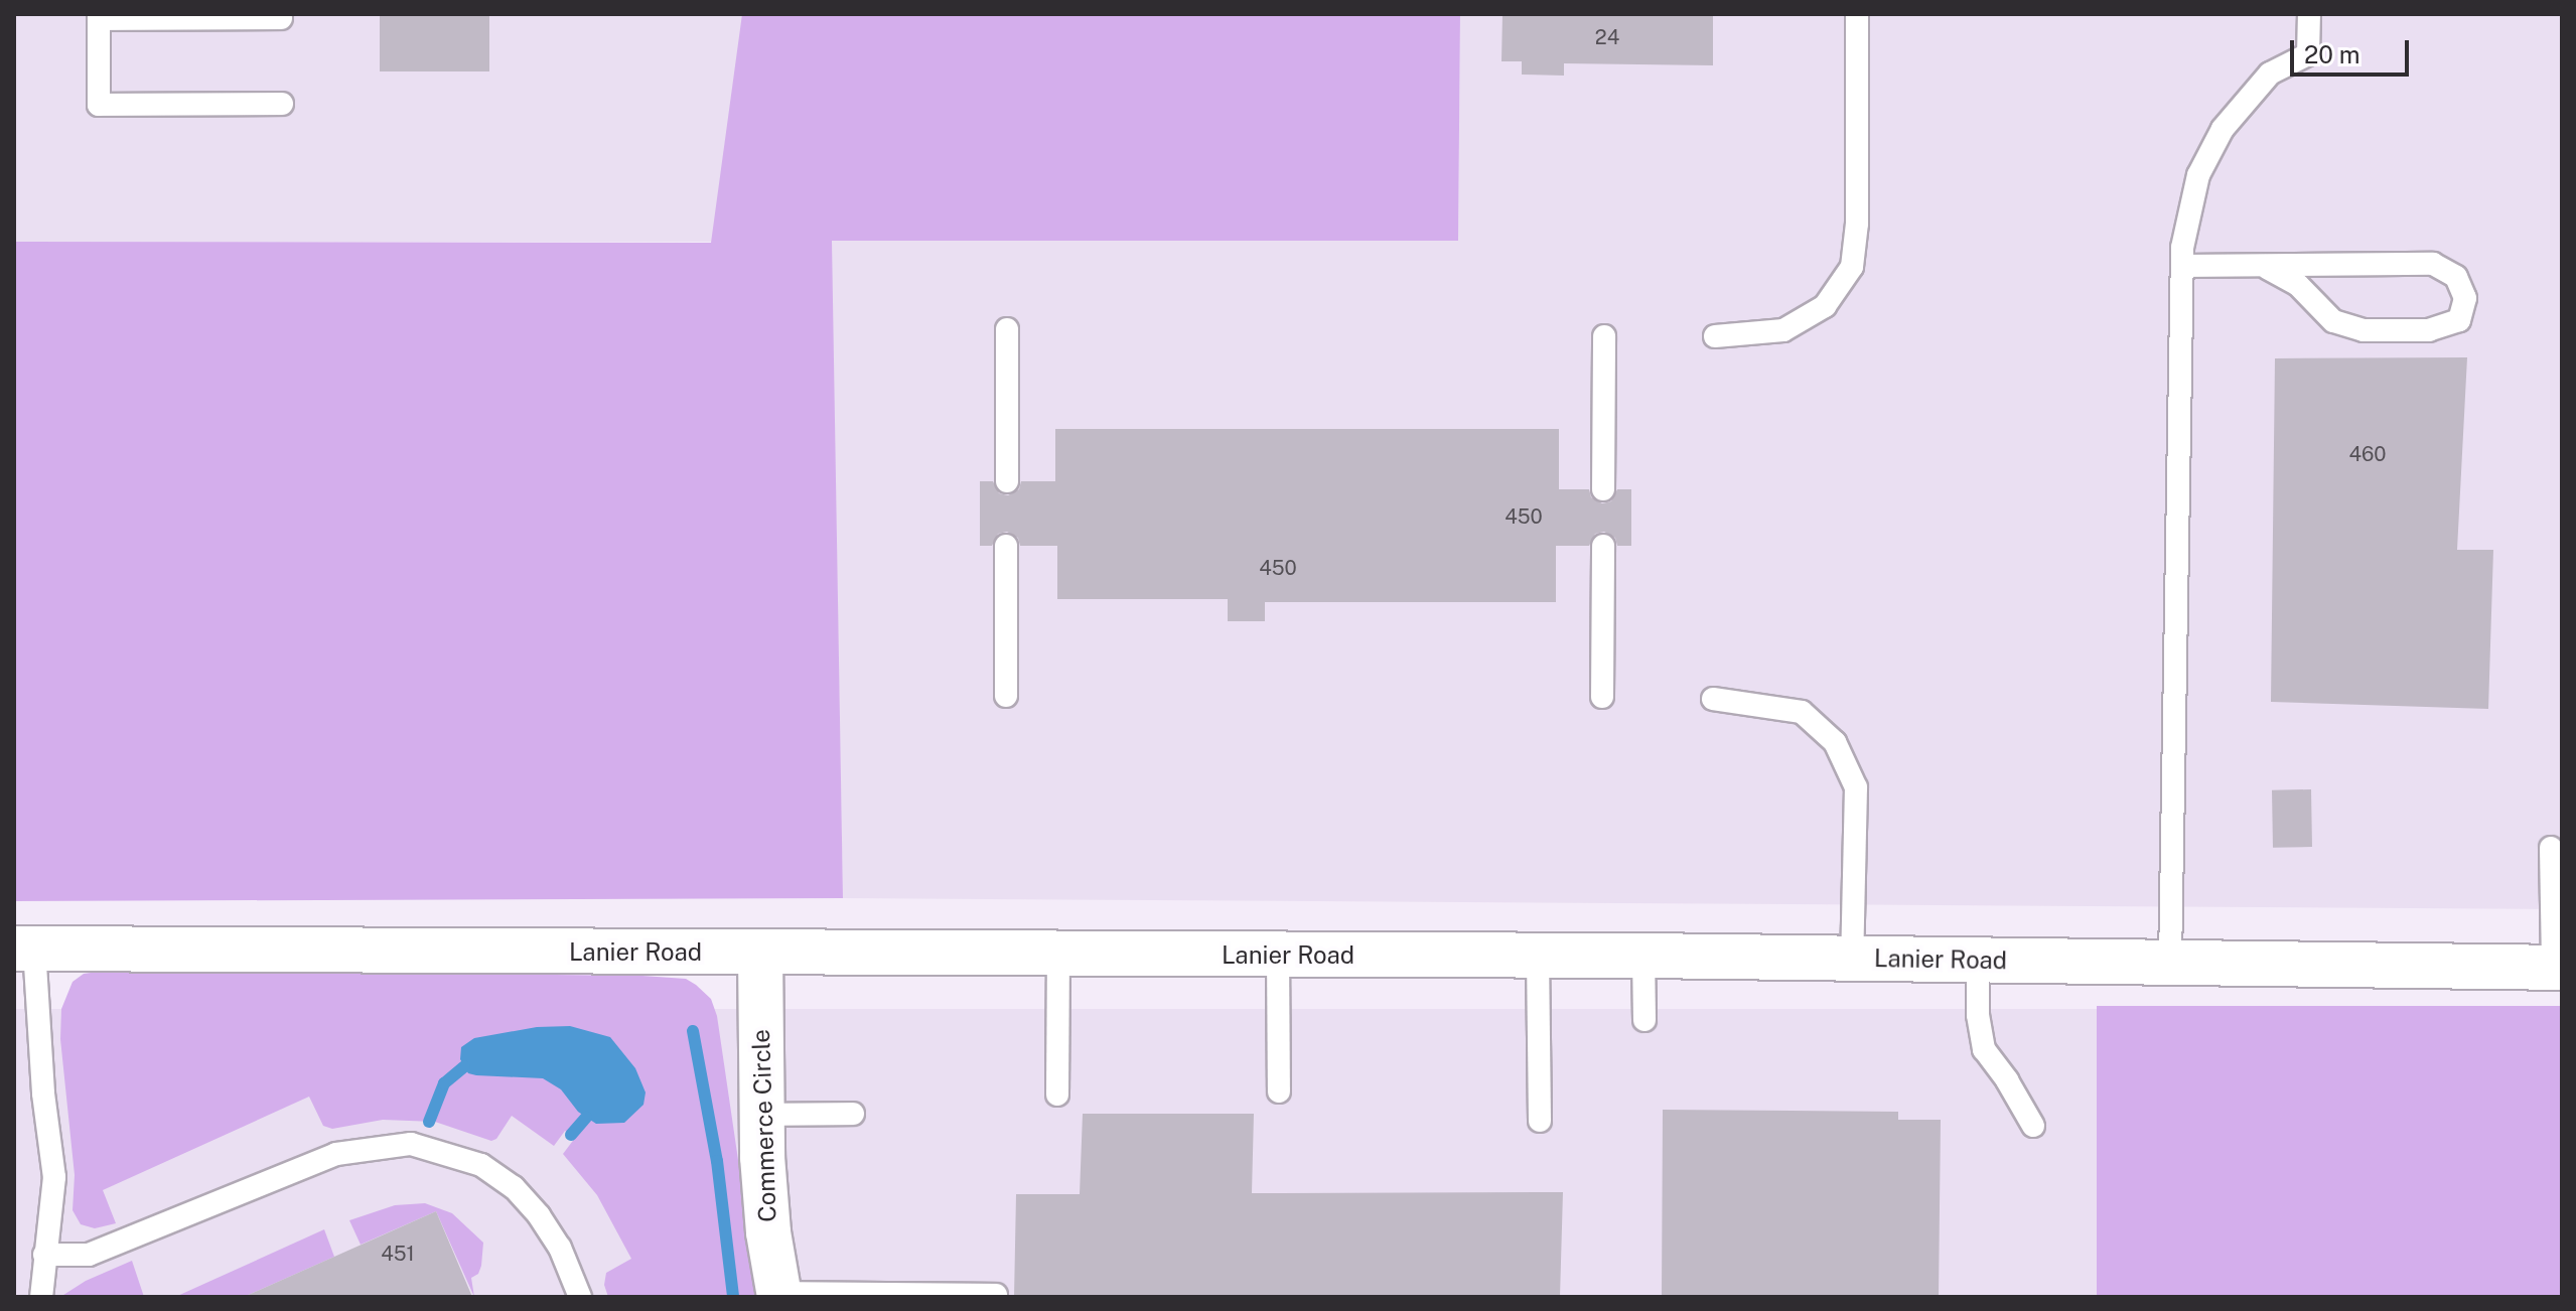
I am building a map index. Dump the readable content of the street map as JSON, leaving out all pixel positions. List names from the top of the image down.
{
  "streets": {
    "street": ["Lanier Road", "Commerce Circle"]
  },
  "crossings": [
    ["Lanier Road", "Commerce Circle"]
  ],
  "house_numbers": [
    "24",
    "460",
    "450",
    "450",
    "451"
  ],
  "scale_bar": "20 m"
}
